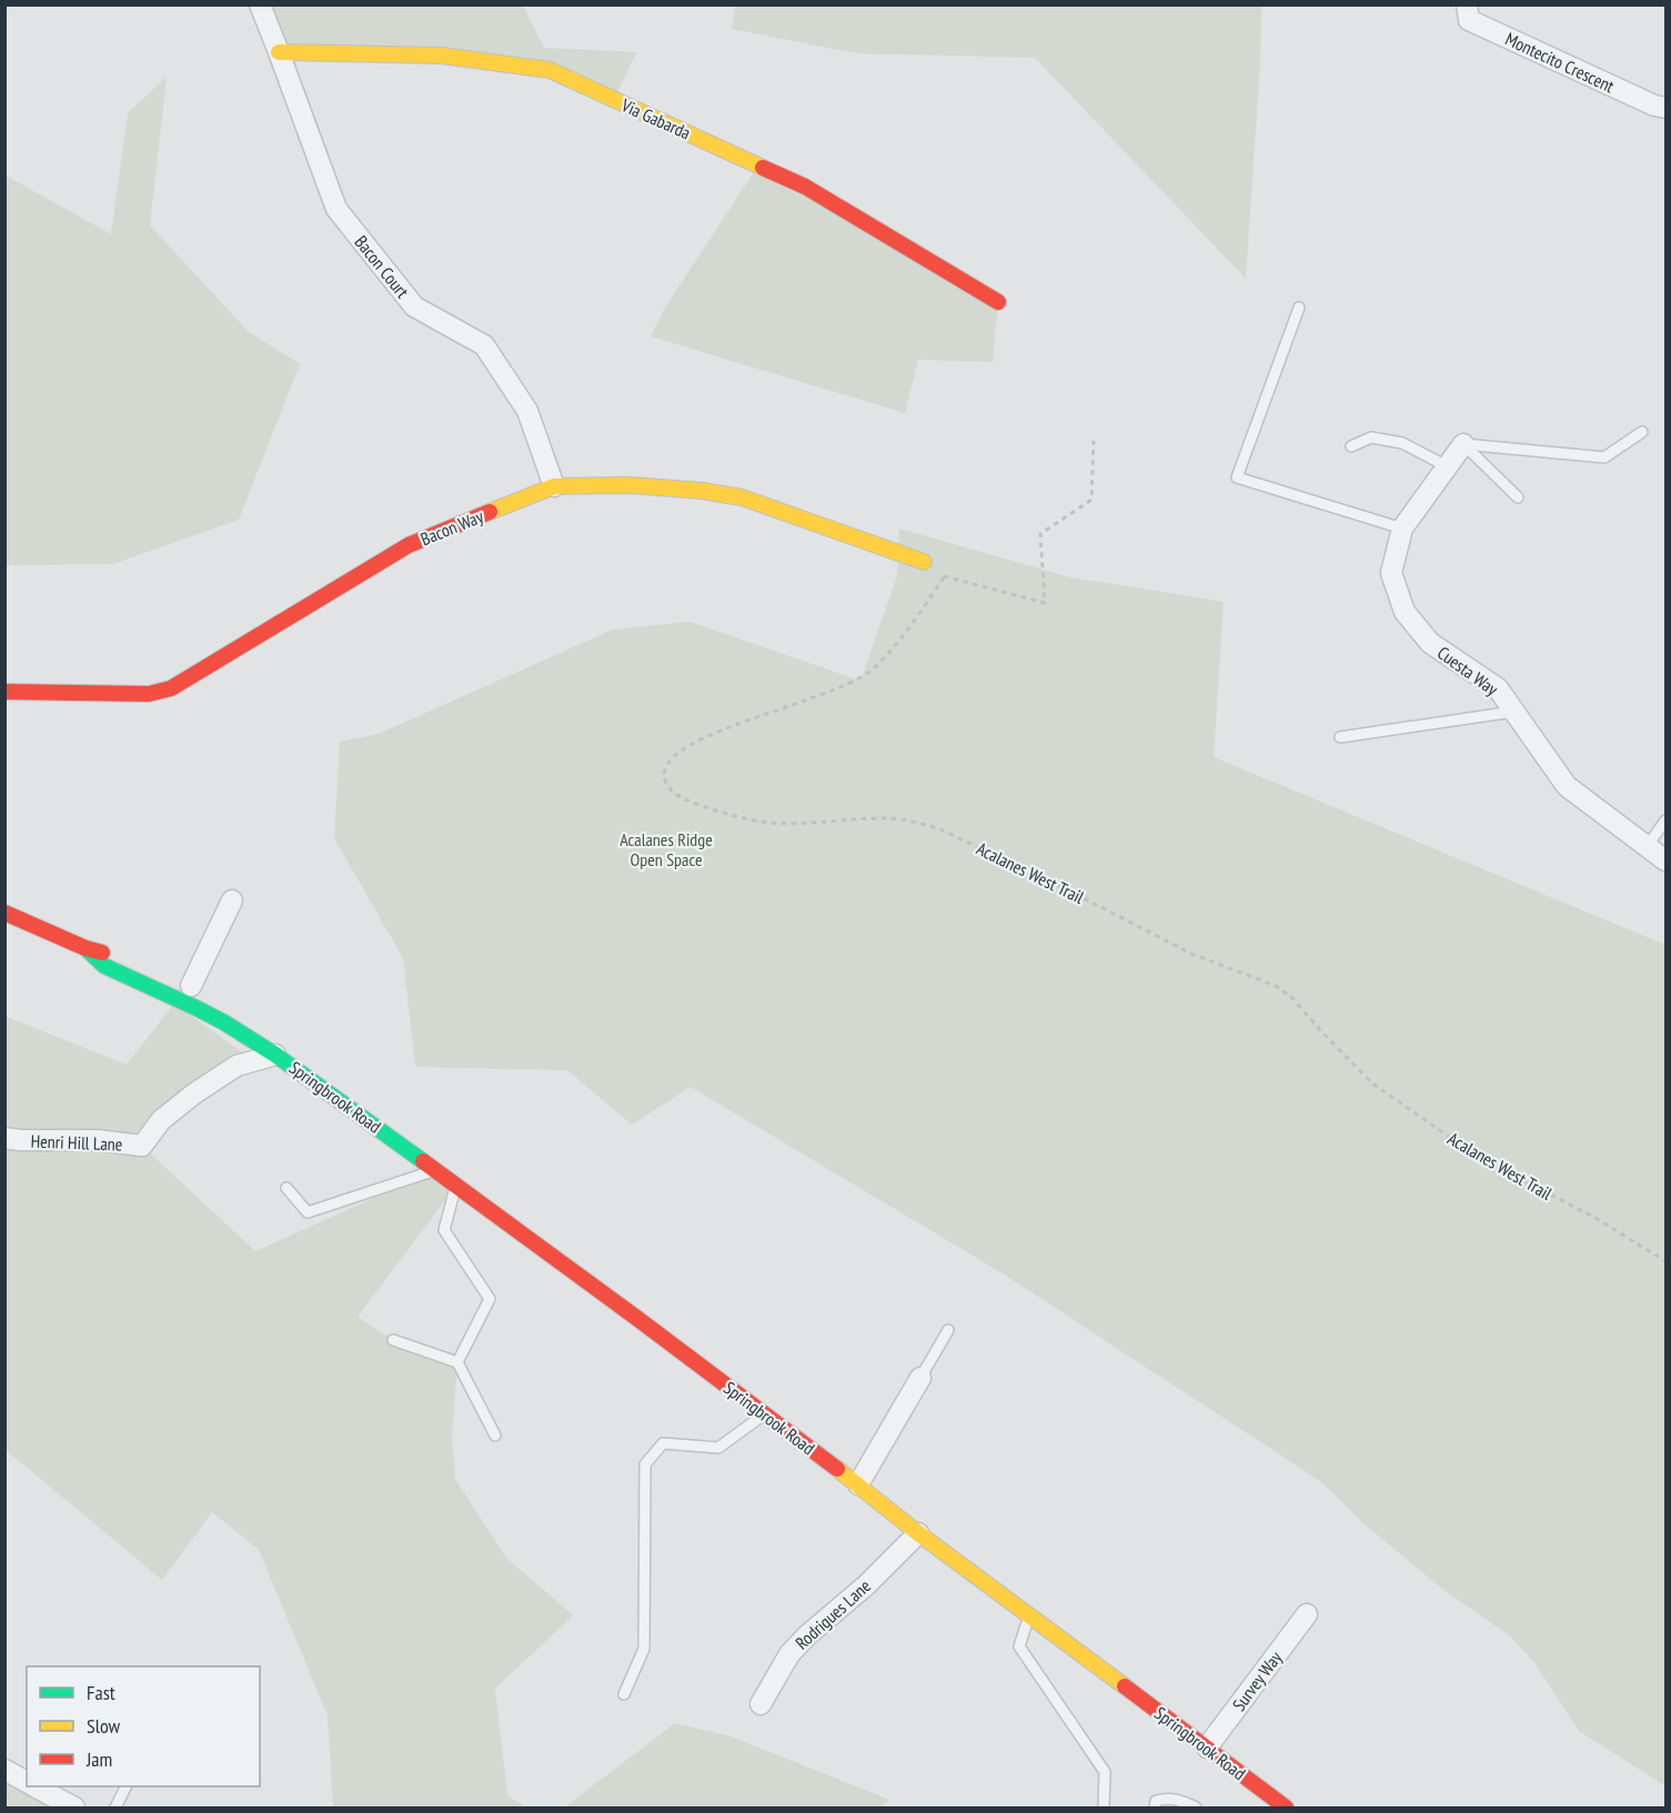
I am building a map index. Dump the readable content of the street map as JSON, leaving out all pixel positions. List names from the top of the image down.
{
  "streets": {
    "street": [
      "Montecito Crescent",
      "Via Gabarda",
      "Bacon Court",
      "Bacon Way",
      "Cuesta Way",
      "Springbrook Road",
      "Henri Hill Lane",
      "Rodrigues Lane",
      "Survey Way"
    ],
    "path": ["Acalanes West Trail"]
  },
  "crossings": [
    ["Via Gabarda", "Bacon Court"],
    ["Bacon Court", "Bacon Way"],
    ["Springbrook Road", "Henri Hill Lane"],
    ["Springbrook Road", "Rodrigues Lane"],
    ["Springbrook Road", "Survey Way"]
  ],
  "parks": ["Acalanes Ridge Open Space"],
  "legend": ["Fast", "Slow", "Jam"]
}
